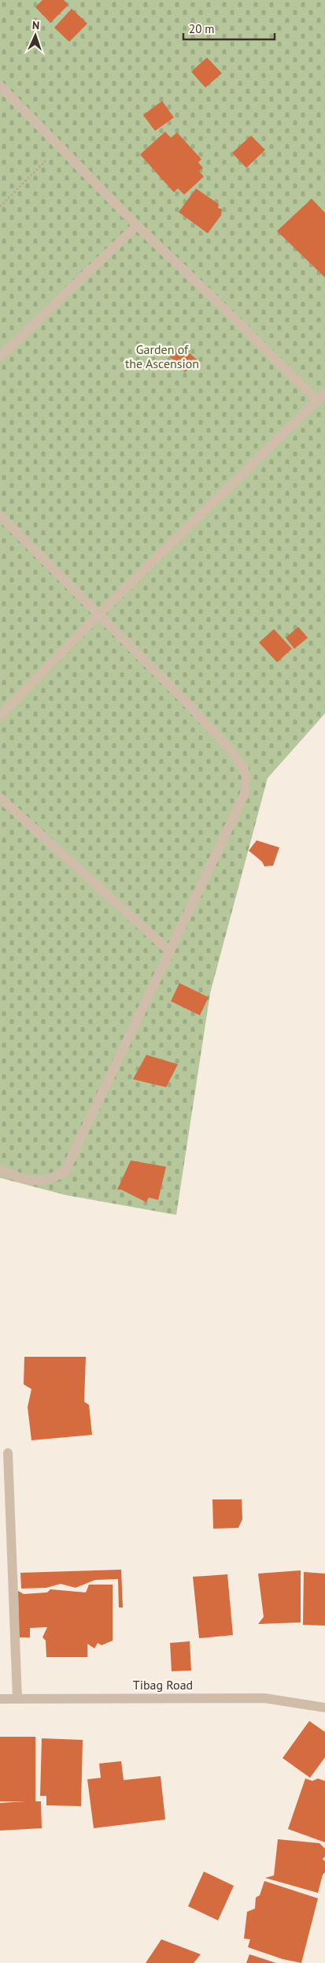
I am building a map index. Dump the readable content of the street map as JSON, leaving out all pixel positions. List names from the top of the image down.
{
  "streets": {
    "street": ["Tibag Road"]
  },
  "parks": ["Garden of the Ascension"],
  "scale_bar": "20 m",
  "north": "top"
}
